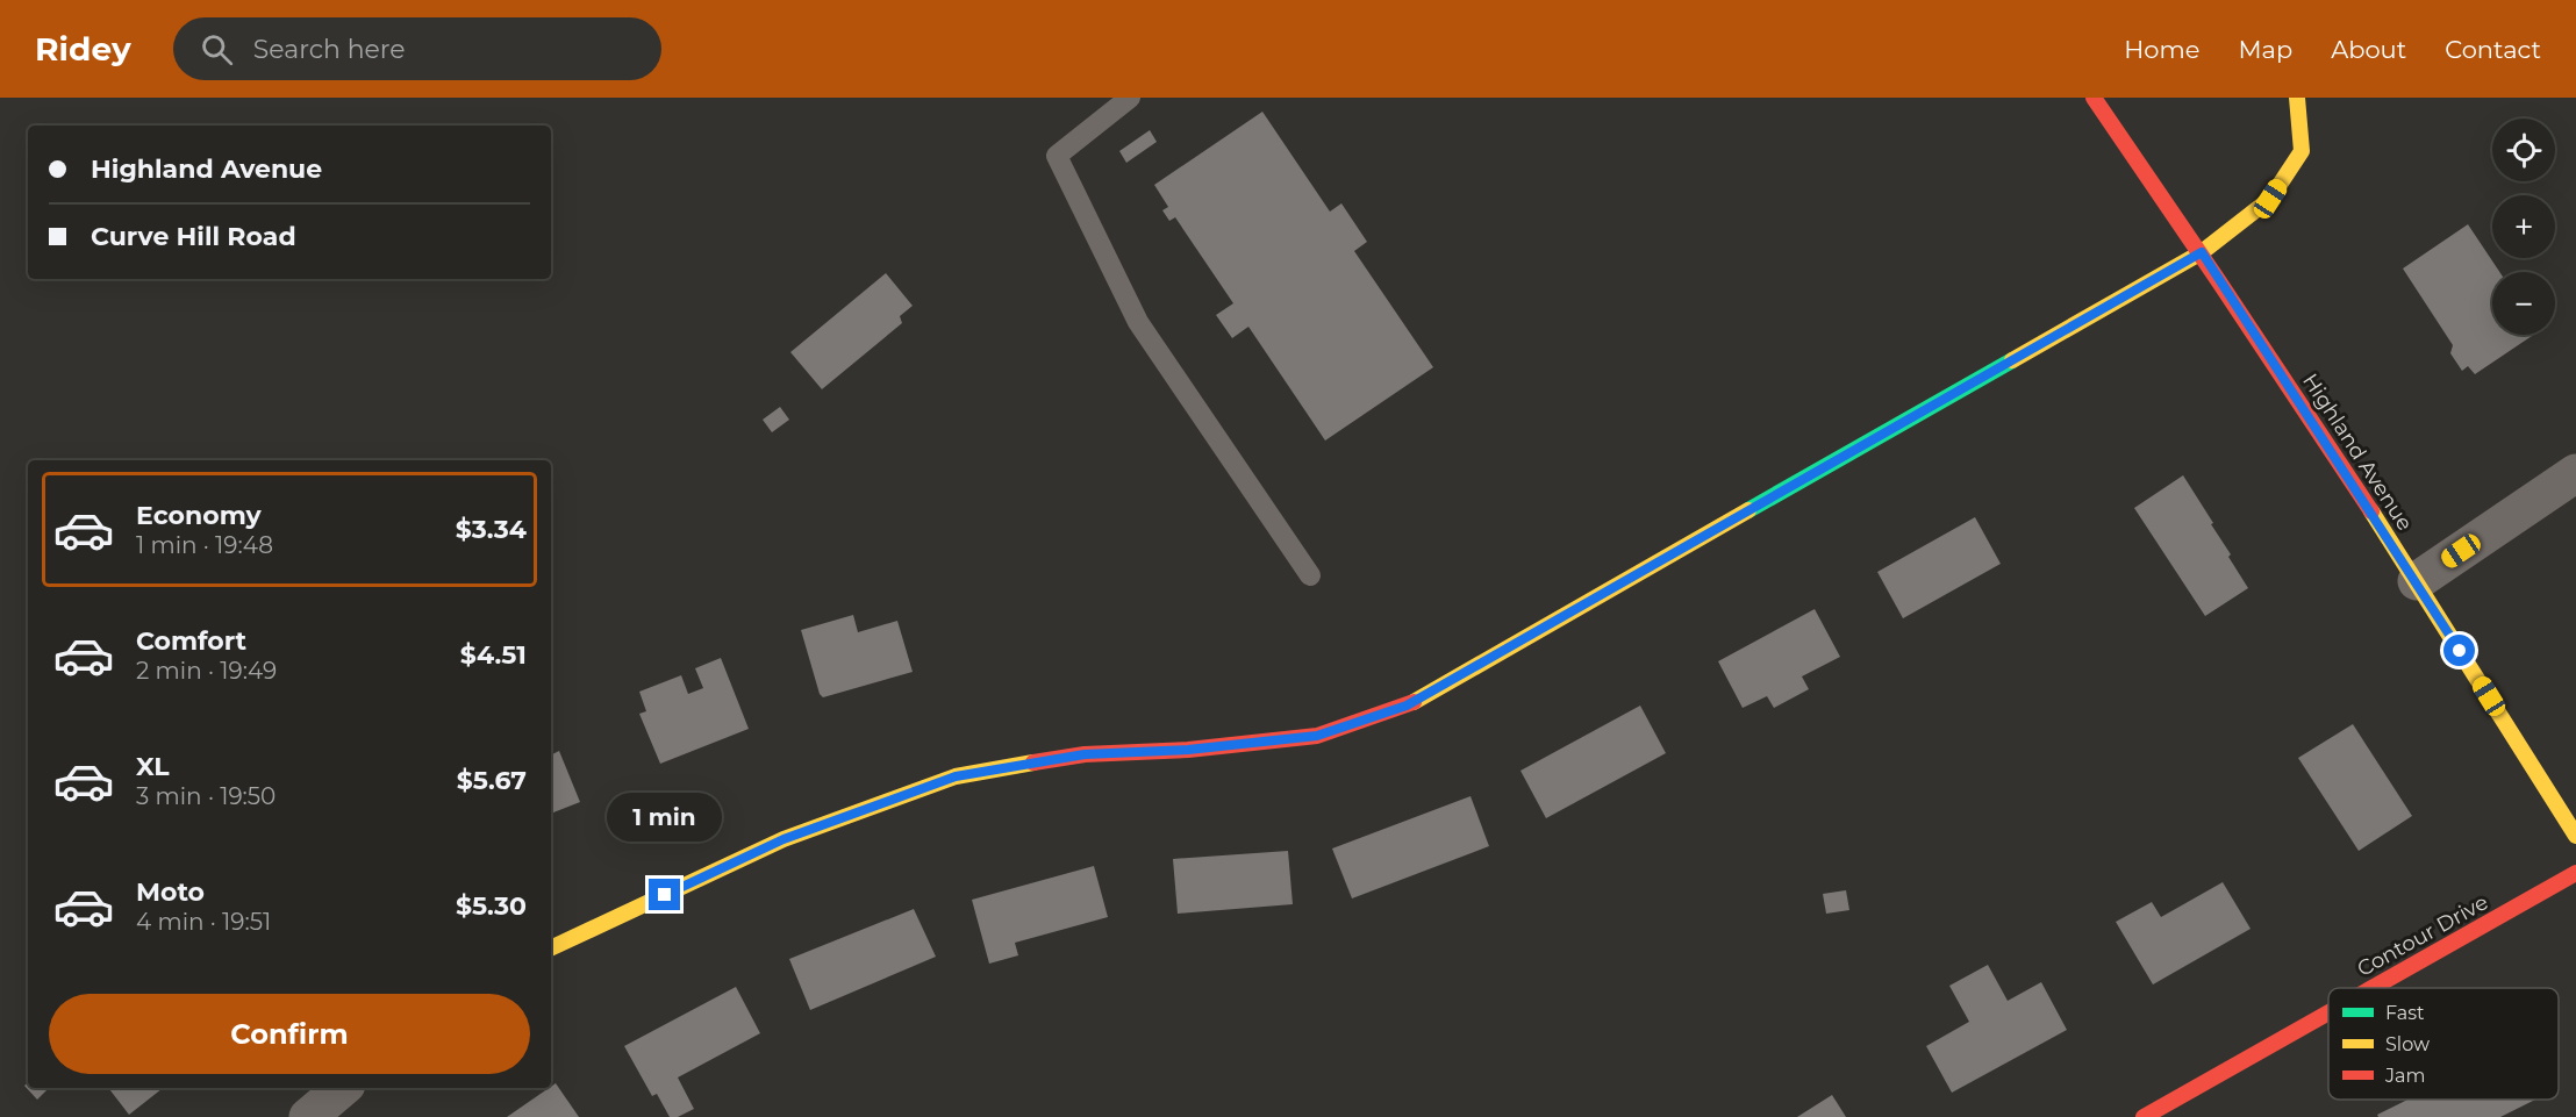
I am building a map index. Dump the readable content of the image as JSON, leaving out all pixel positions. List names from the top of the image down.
{
  "streets": {
    "main road": ["Highland Avenue", "Contour Drive"]
  },
  "legend": ["Fast", "Slow", "Jam"],
  "page": {
    "header": "Ridey",
    "search": "Search here",
    "nav": [
      "Home",
      "Map",
      "About",
      "Contact"
    ],
    "map_buttons": ["+", "−"],
    "banner": ["Highland Avenue", "Curve Hill Road"],
    "list": [
      {
        "name": "Economy",
        "note": "1 min · 19:48",
        "value": "$3.34"
      },
      {
        "name": "Comfort",
        "note": "2 min · 19:49",
        "value": "$4.51"
      },
      {
        "name": "XL",
        "note": "3 min · 19:50",
        "value": "$5.67"
      },
      {
        "name": "Moto",
        "note": "4 min · 19:51",
        "value": "$5.30"
      }
    ],
    "bubble": "1 min",
    "buttons": "Confirm"
  }
}
